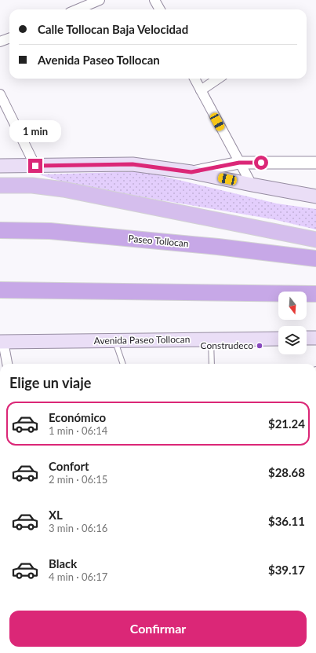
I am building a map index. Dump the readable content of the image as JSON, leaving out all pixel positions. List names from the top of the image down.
{
  "streets": {
    "highway": ["Paseo Tollocan"],
    "main road": ["Avenida Paseo Tollocan"]
  },
  "places": ["Construdeco"],
  "north": "bottom",
  "page": {
    "banner": ["Calle Tollocan Baja Velocidad", "Avenida Paseo Tollocan"],
    "bubble": "1 min",
    "heading": "Elige un viaje",
    "list": [
      {
        "name": "Económico",
        "note": "1 min · 06:14",
        "value": "$21.24"
      },
      {
        "name": "Confort",
        "note": "2 min · 06:15",
        "value": "$28.68"
      },
      {
        "name": "XL",
        "note": "3 min · 06:16",
        "value": "$36.11"
      },
      {
        "name": "Black",
        "note": "4 min · 06:17",
        "value": "$39.17"
      }
    ],
    "buttons": "Confirmar"
  }
}
